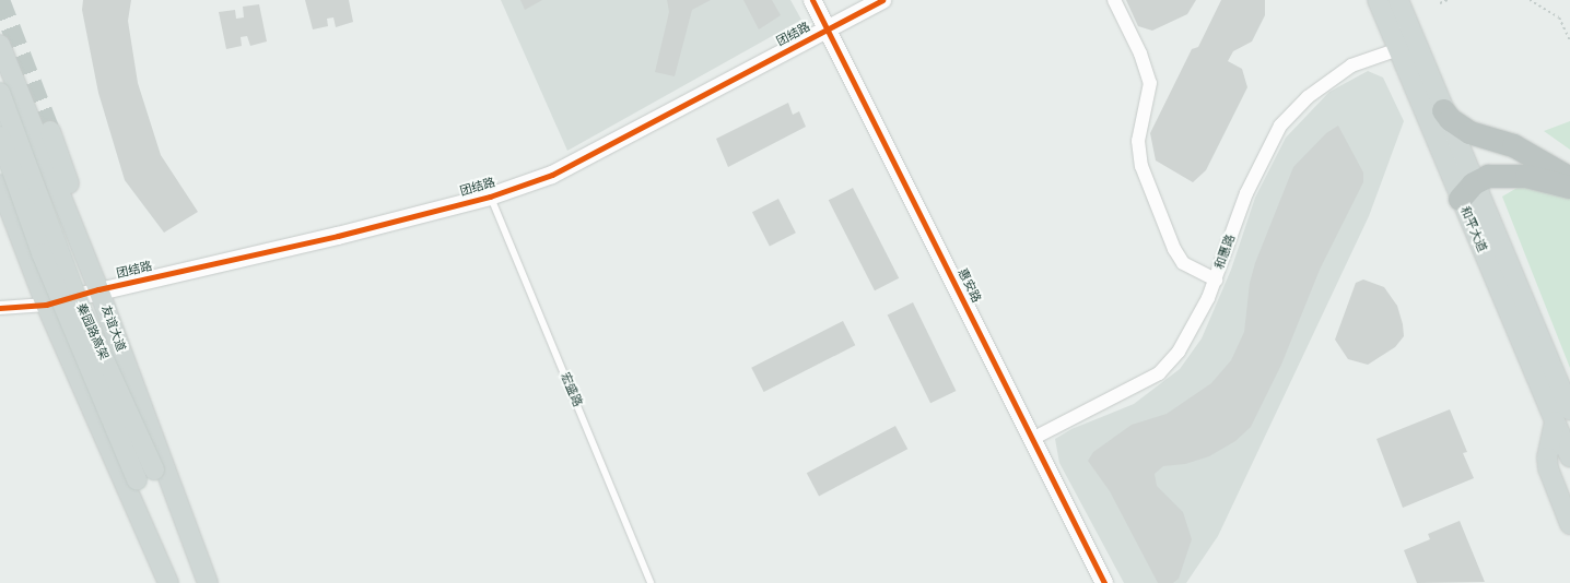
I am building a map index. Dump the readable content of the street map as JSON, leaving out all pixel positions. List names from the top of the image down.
{
  "streets": {
    "main road": ["和平大道", "友谊大道", "秦园路高架"],
    "street": ["团结路", "和惠路", "惠安路"],
    "lane": ["宏盛路"]
  },
  "crossings": [
    ["团结路", "惠安路"],
    ["团结路", "友谊大道"],
    ["团结路", "宏盛路"],
    ["和平大道", "和惠路"],
    ["和惠路", "惠安路"],
    ["友谊大道", "秦园路高架"]
  ]
}
